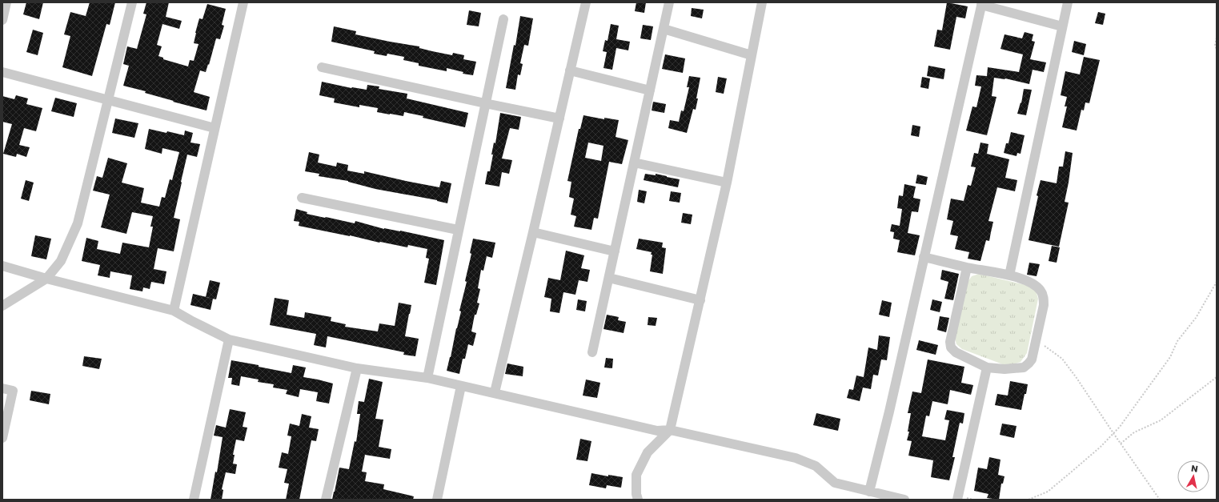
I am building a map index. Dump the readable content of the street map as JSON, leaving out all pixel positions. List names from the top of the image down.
{
  "north": "top"
}
